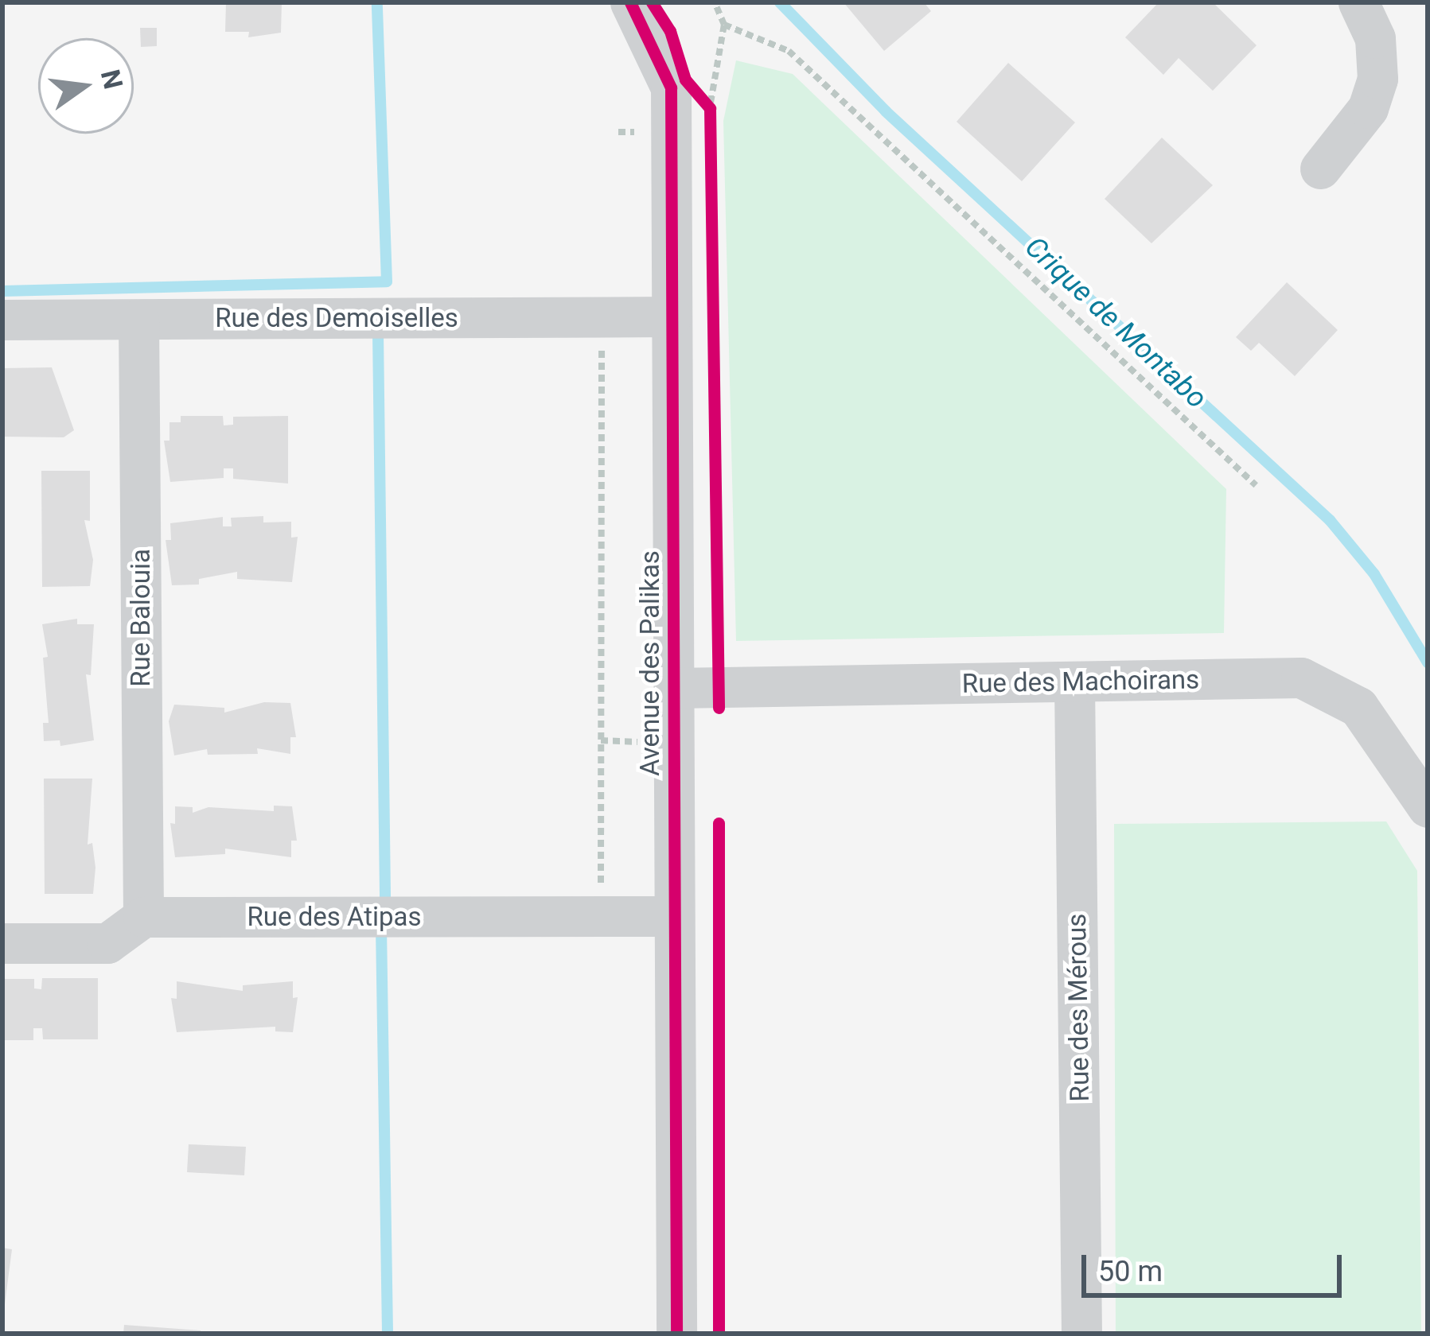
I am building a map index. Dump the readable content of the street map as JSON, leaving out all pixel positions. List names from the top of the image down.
{
  "streets": {
    "street": [
      "Rue des Demoiselles",
      "Rue Balouia",
      "Avenue des Palikas",
      "Rue des Machoirans",
      "Rue des Atipas",
      "Rue des Mérous"
    ]
  },
  "crossings": [
    ["Rue des Demoiselles", "Rue Balouia"],
    ["Rue des Demoiselles", "Avenue des Palikas"],
    ["Rue Balouia", "Rue des Atipas"],
    ["Avenue des Palikas", "Rue des Machoirans"],
    ["Avenue des Palikas", "Rue des Atipas"],
    ["Rue des Machoirans", "Rue des Mérous"]
  ],
  "water": ["Crique de Montabo"],
  "scale_bar": "50 m",
  "north": "right"
}
